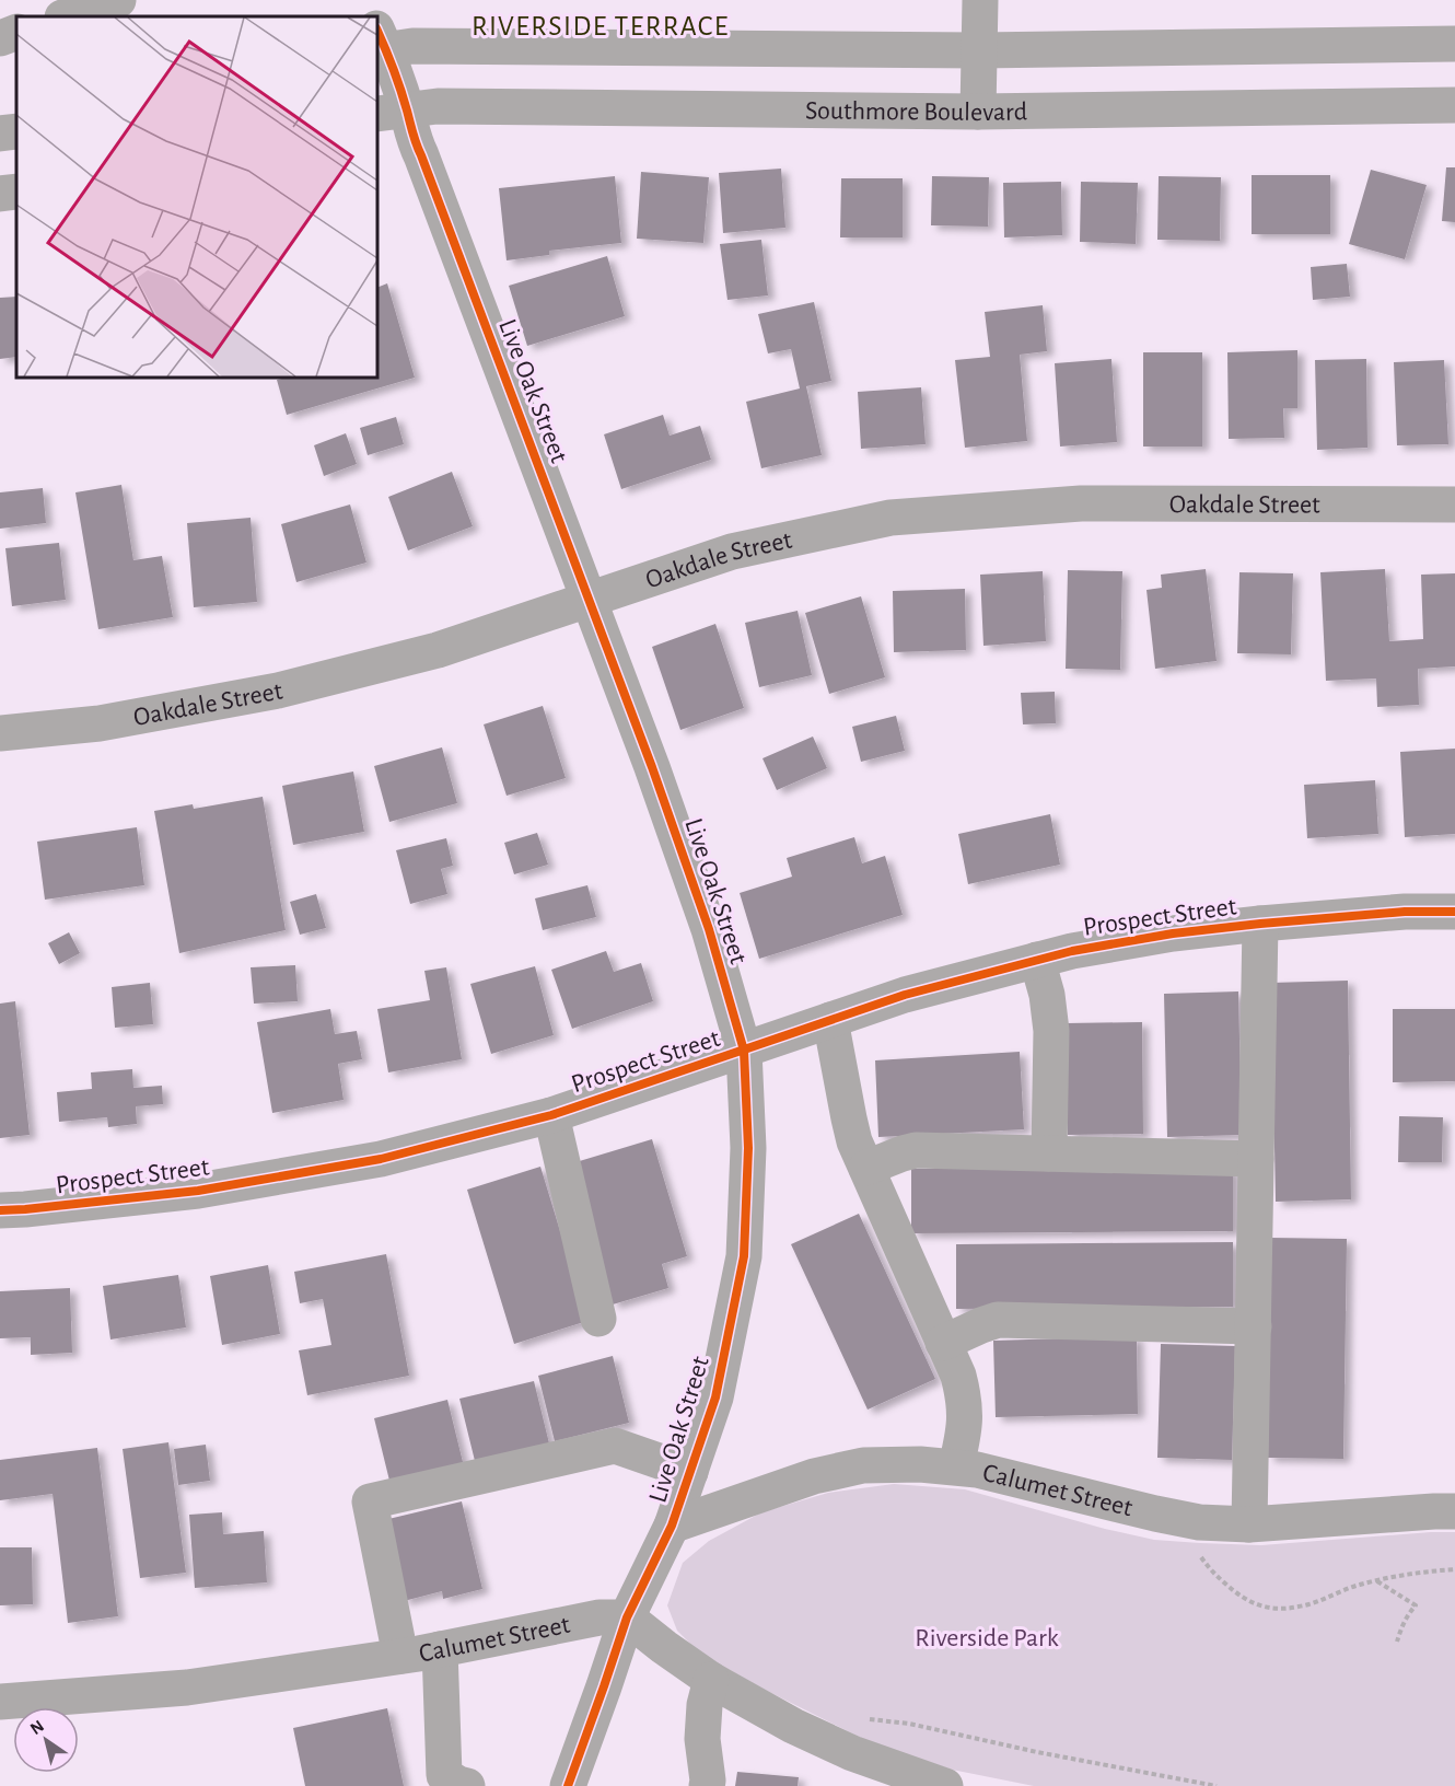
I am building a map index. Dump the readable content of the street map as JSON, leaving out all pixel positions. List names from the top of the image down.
{
  "streets": {
    "street": [
      "Southmore Boulevard",
      "Live Oak Street",
      "Oakdale Street",
      "Prospect Street",
      "Calumet Street"
    ]
  },
  "crossings": [
    ["Southmore Boulevard", "Live Oak Street"],
    ["Live Oak Street", "Oakdale Street"],
    ["Live Oak Street", "Prospect Street"],
    ["Live Oak Street", "Calumet Street"]
  ],
  "districts": ["RIVERSIDE TERRACE"],
  "parks": ["Riverside Park"],
  "north": "top left"
}
